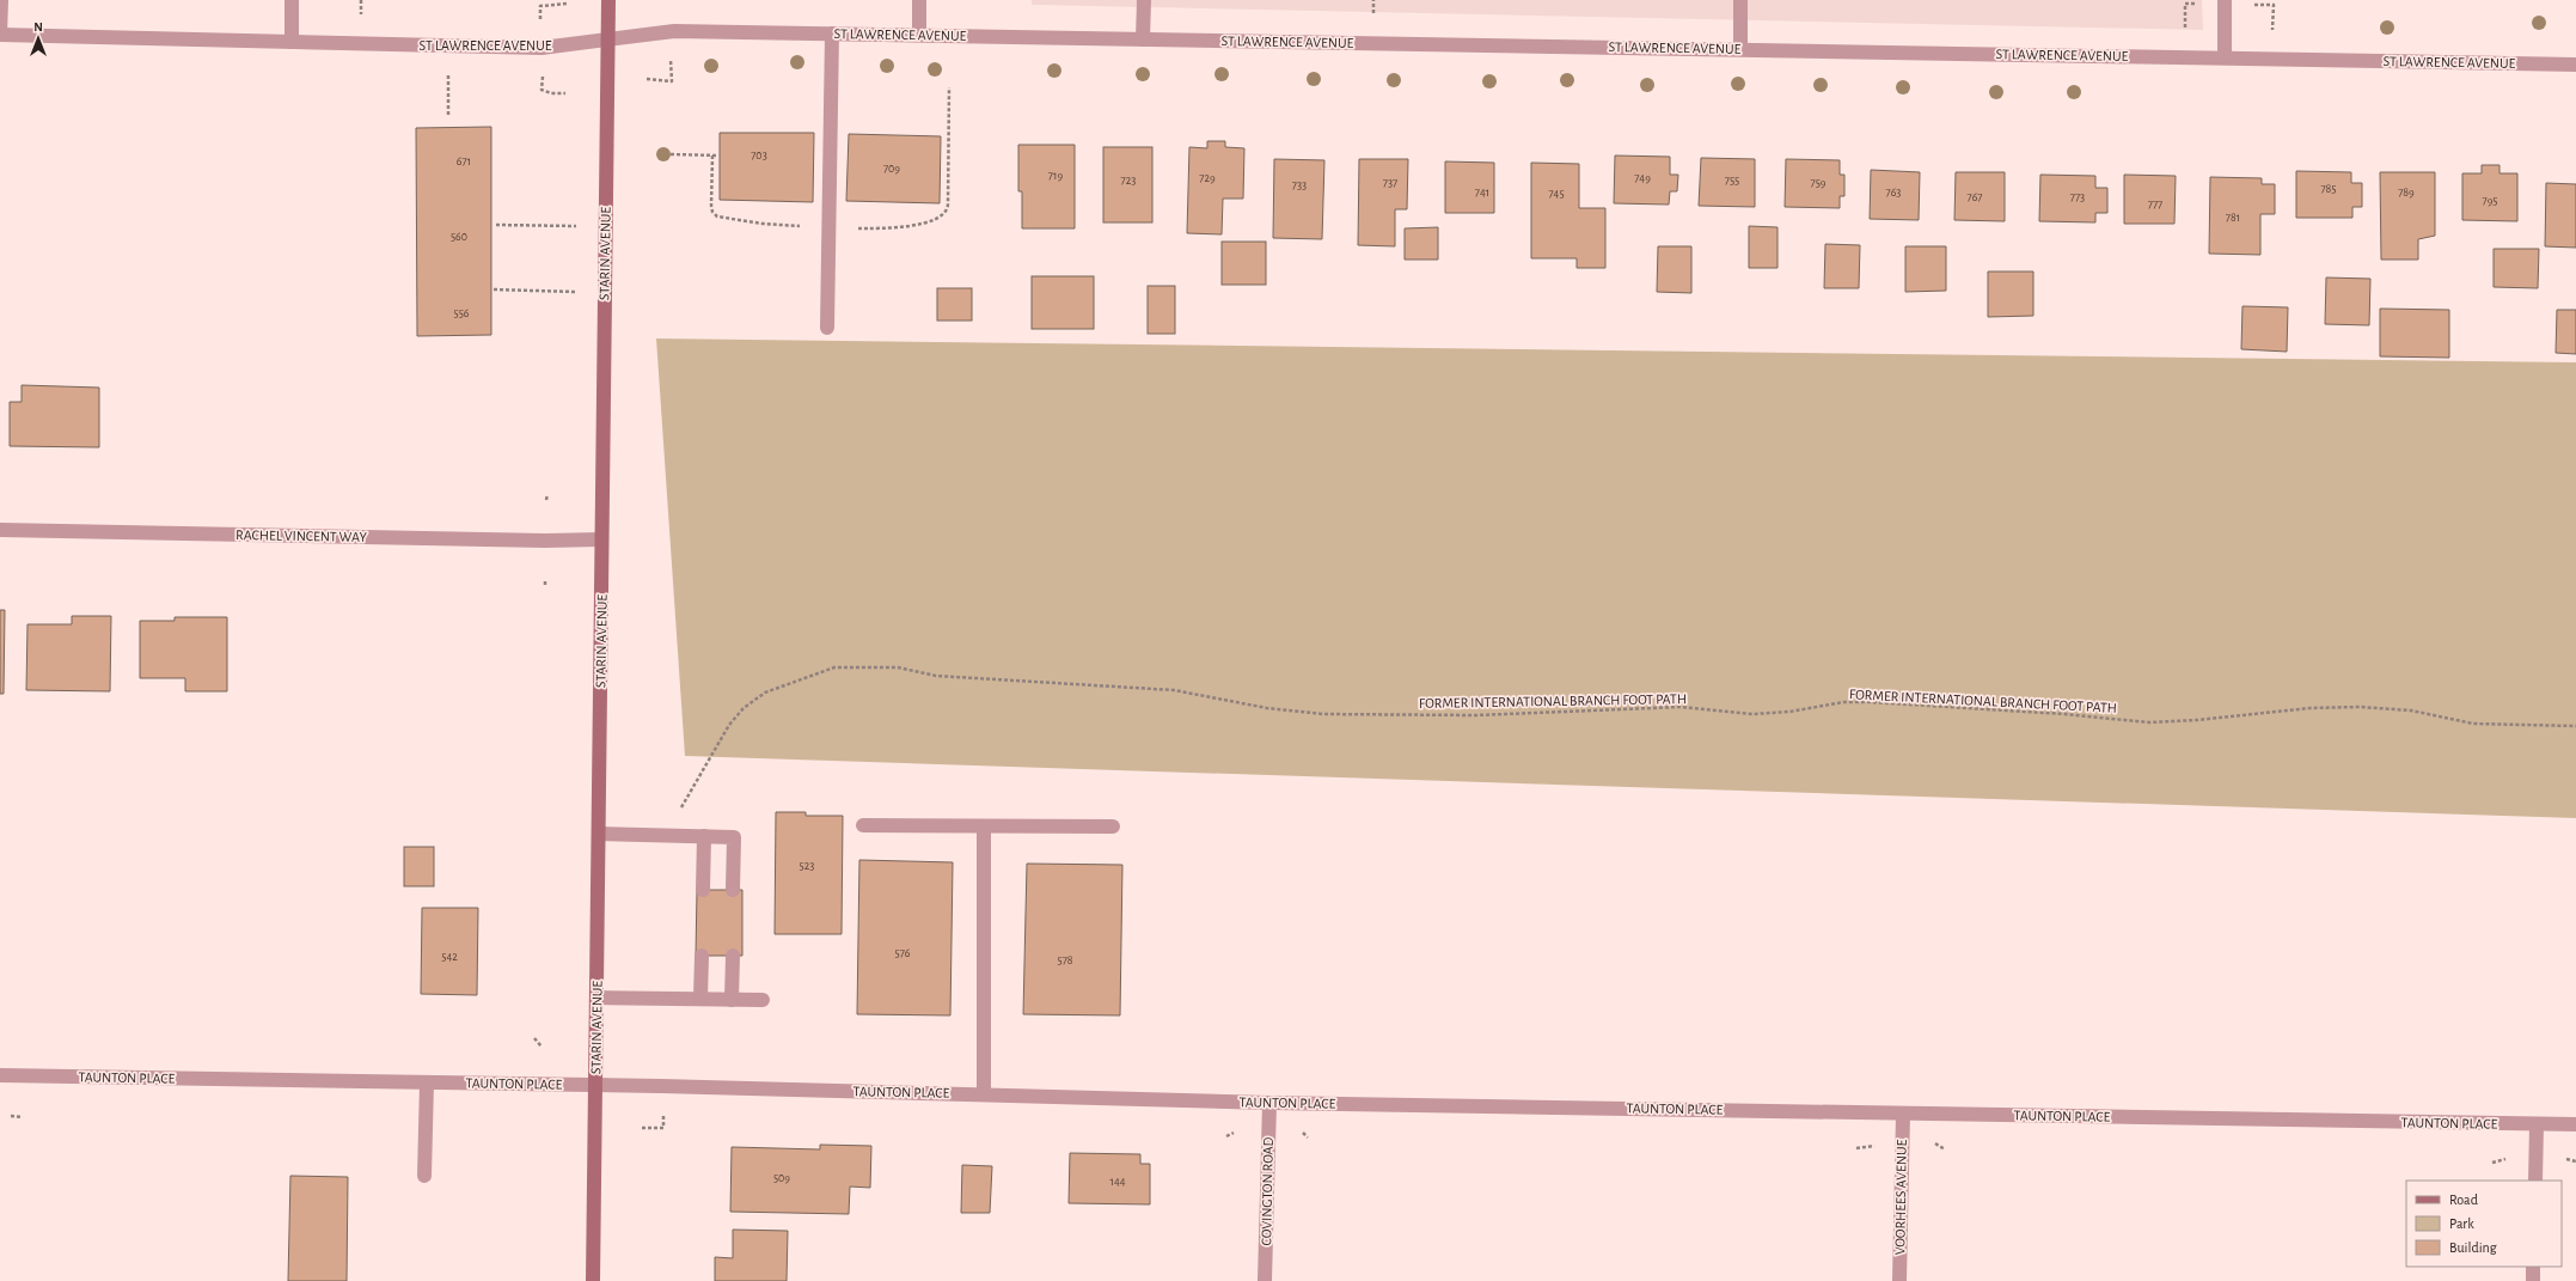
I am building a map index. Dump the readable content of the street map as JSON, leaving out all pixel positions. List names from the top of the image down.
{
  "streets": {
    "street": [
      "ST LAWRENCE AVENUE",
      "STARIN AVENUE",
      "RACHEL VINCENT WAY",
      "TAUNTON PLACE",
      "COVINGTON ROAD",
      "VOORHEES AVENUE"
    ],
    "path": ["FORMER INTERNATIONAL BRANCH FOOT PATH"]
  },
  "crossings": [
    ["ST LAWRENCE AVENUE", "STARIN AVENUE"],
    ["STARIN AVENUE", "RACHEL VINCENT WAY"],
    ["STARIN AVENUE", "TAUNTON PLACE"],
    ["TAUNTON PLACE", "COVINGTON ROAD"],
    ["TAUNTON PLACE", "VOORHEES AVENUE"]
  ],
  "house_numbers": [
    "703",
    "671",
    "709",
    "719",
    "729",
    "749",
    "723",
    "755",
    "737",
    "759",
    "733",
    "785",
    "741",
    "763",
    "789",
    "745",
    "767",
    "773",
    "795",
    "777",
    "781",
    "560",
    "556",
    "523",
    "576",
    "542",
    "578",
    "509",
    "144"
  ],
  "legend": ["Road", "Park", "Building"],
  "north": "top"
}
